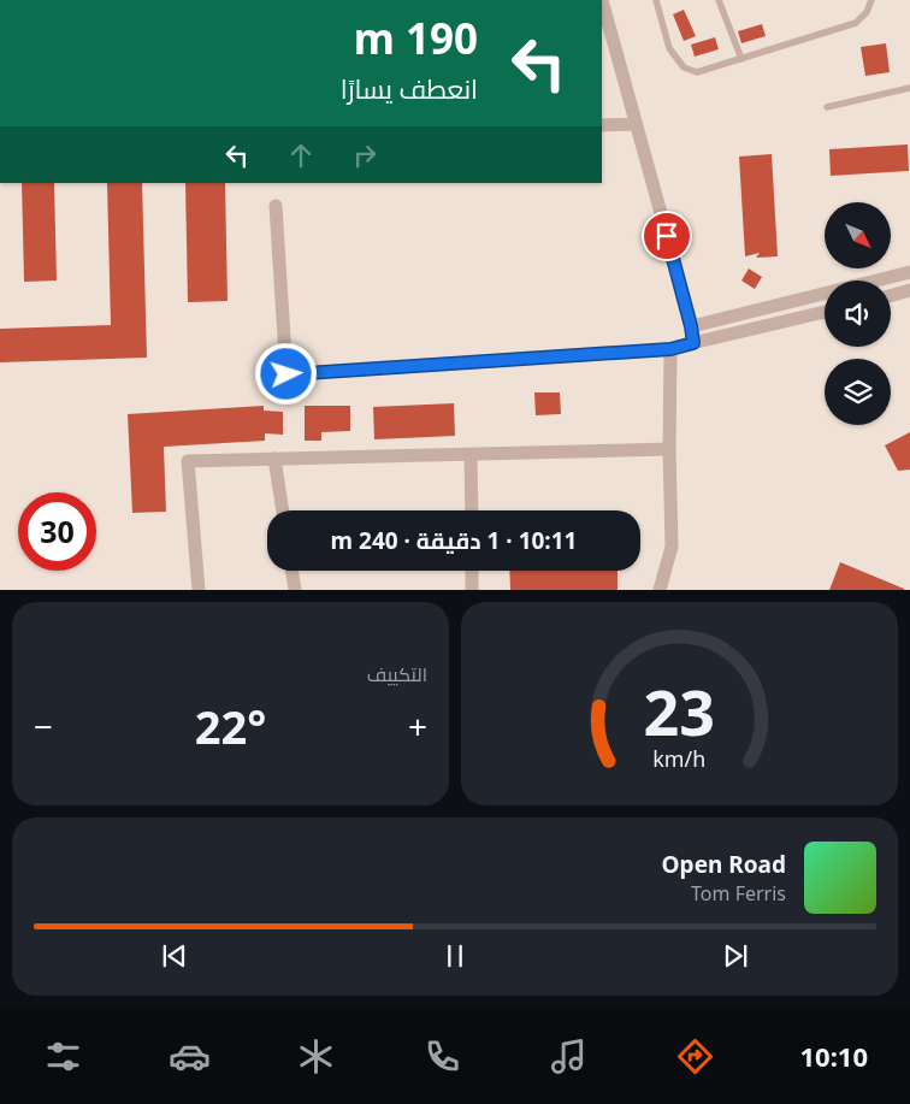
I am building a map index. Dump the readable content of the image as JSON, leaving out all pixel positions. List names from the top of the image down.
{
  "north": "bottom right",
  "page": {
    "turn": ["190 m", "انعطف يسارًا"],
    "limit": "30",
    "trip": "10:11 · 1 دقيقة · 240 m",
    "tile": "التكييف",
    "heat": ["−", "22°", "+"],
    "song": ["Open Road", "Tom Ferris"],
    "tabs": "10:10",
    "gauge": ["23", "km/h"]
  }
}
